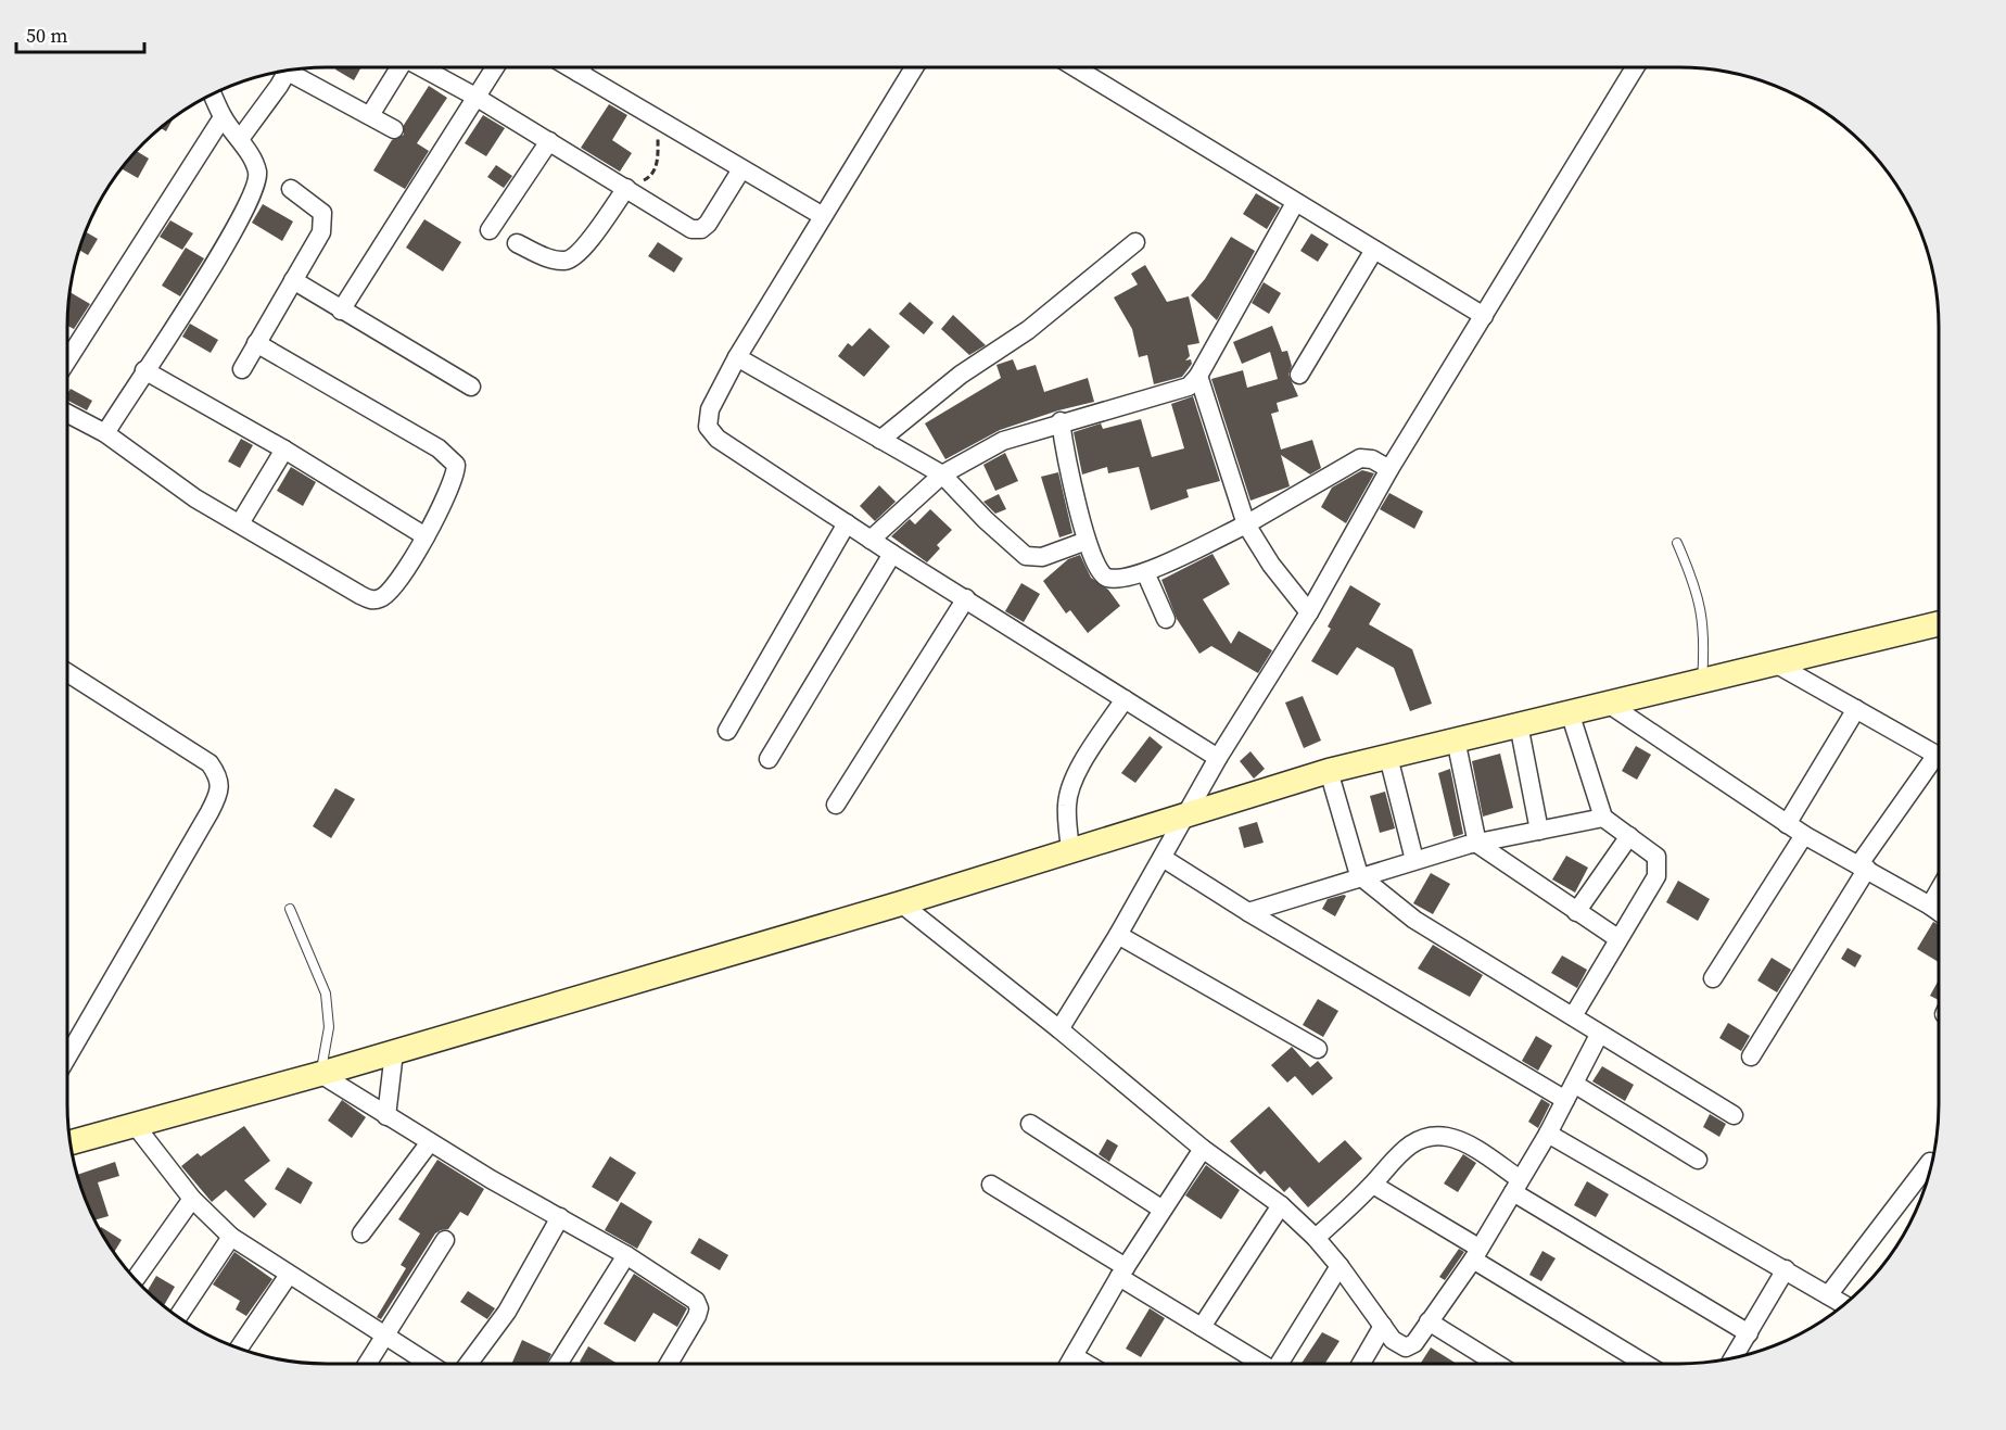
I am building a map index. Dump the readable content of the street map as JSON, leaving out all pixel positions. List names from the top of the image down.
{
  "scale_bar": "50 m"
}
